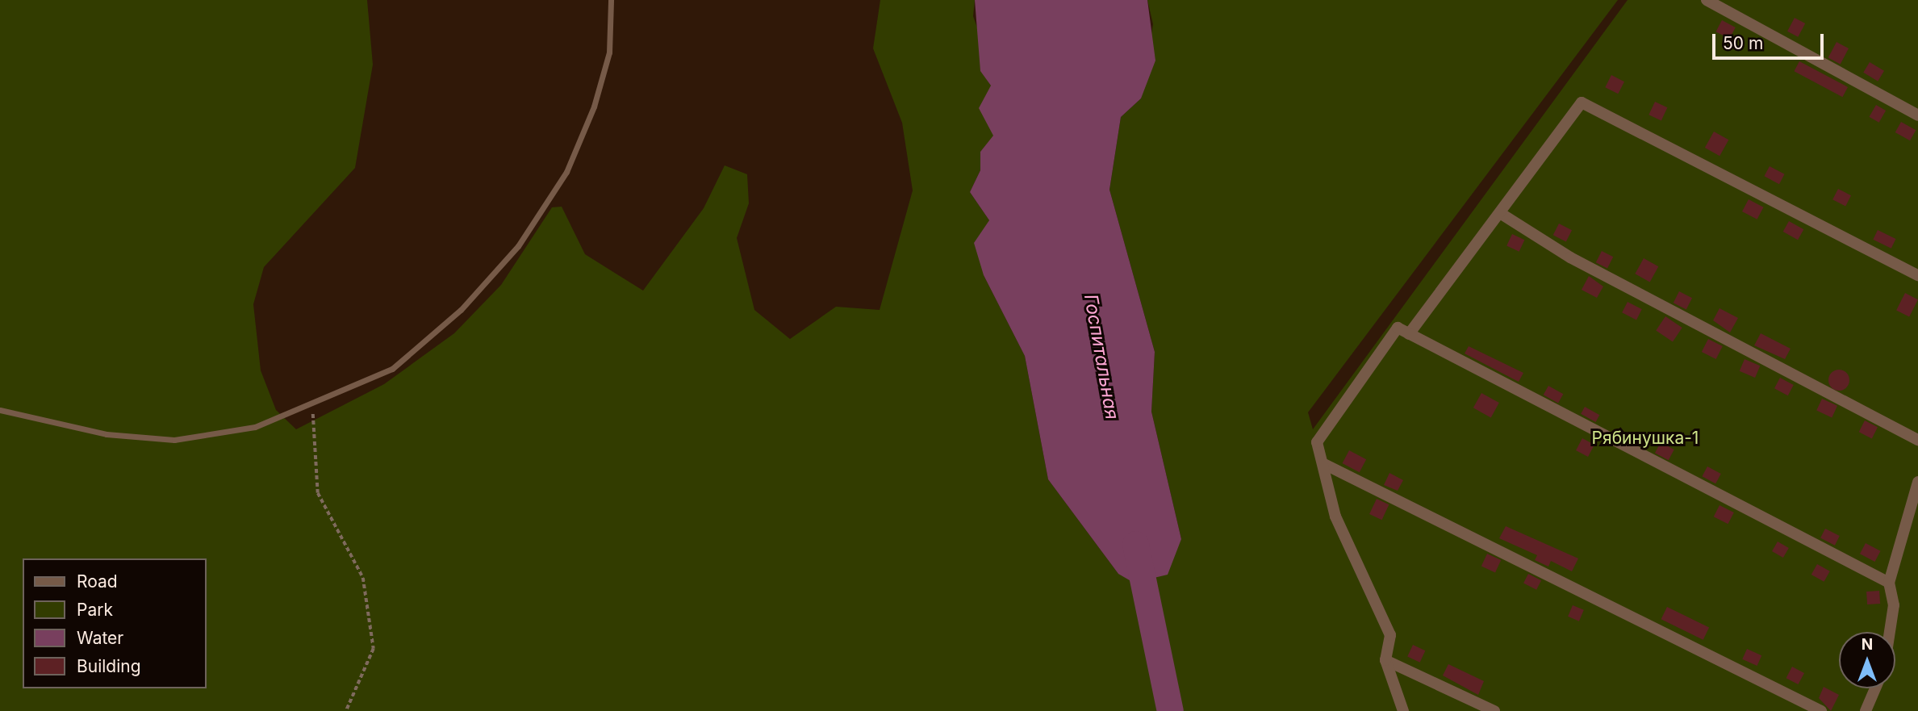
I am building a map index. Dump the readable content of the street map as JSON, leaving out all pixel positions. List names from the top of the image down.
{
  "water": ["Госпитальная"],
  "parks": ["Рябинушка-1"],
  "legend": [
    "Road",
    "Park",
    "Water",
    "Building"
  ],
  "scale_bar": "50 m",
  "north": "top"
}
